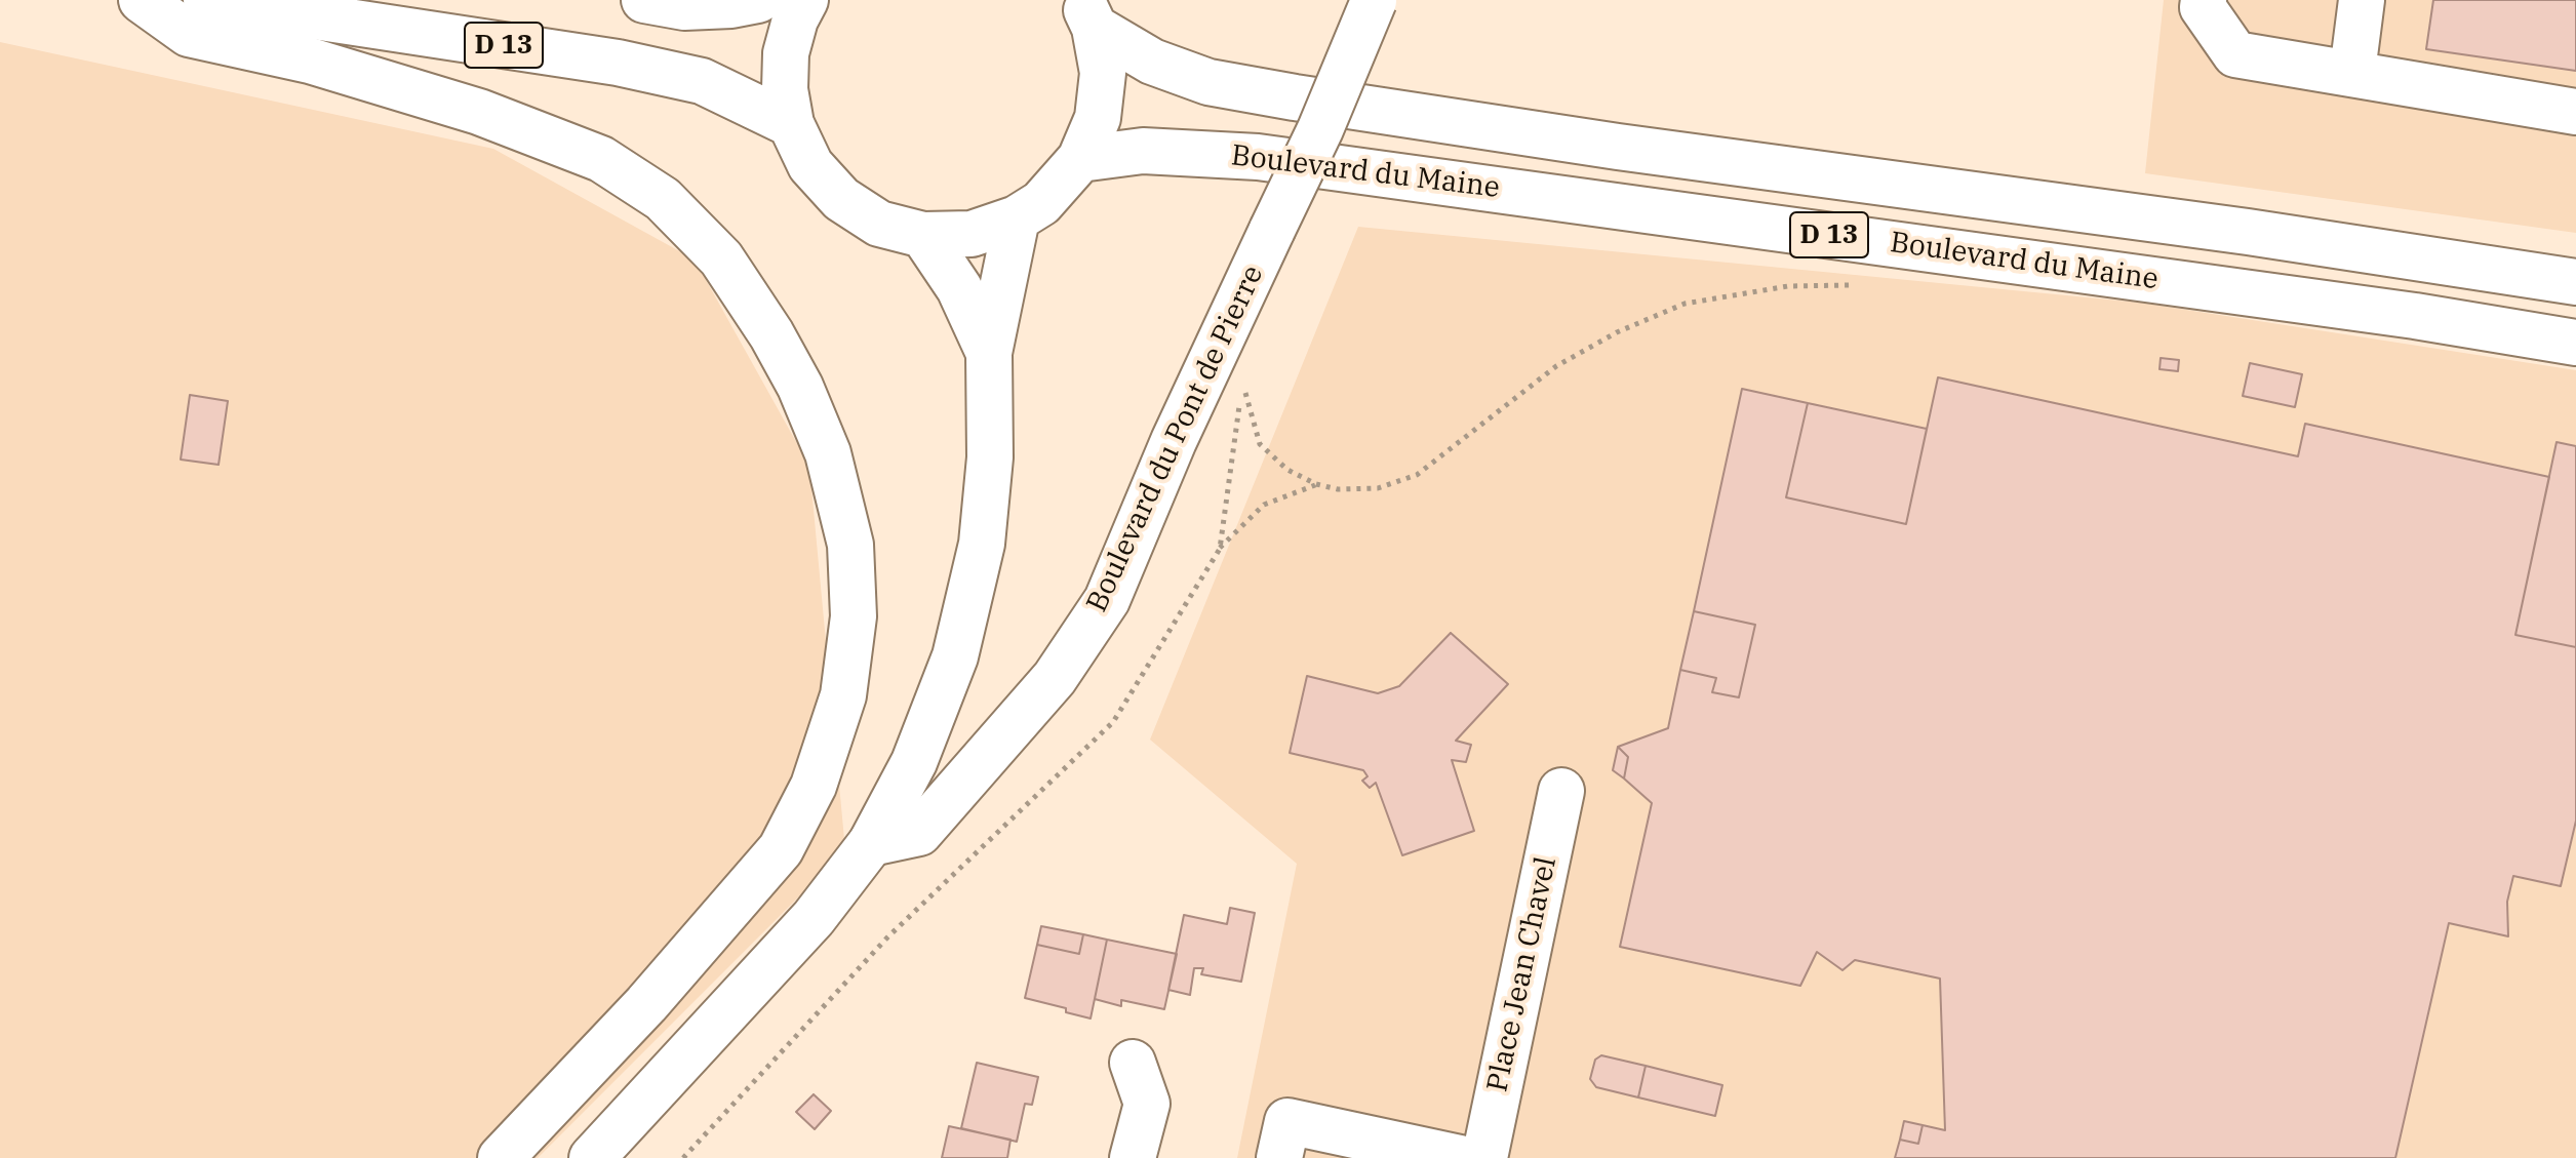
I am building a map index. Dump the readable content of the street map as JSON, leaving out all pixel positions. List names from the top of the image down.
{
  "streets": {
    "main road": [
      "D 13",
      "Boulevard du Maine",
      "Boulevard du Pont de Pierre",
      "Place Jean Chavel"
    ]
  }
}
